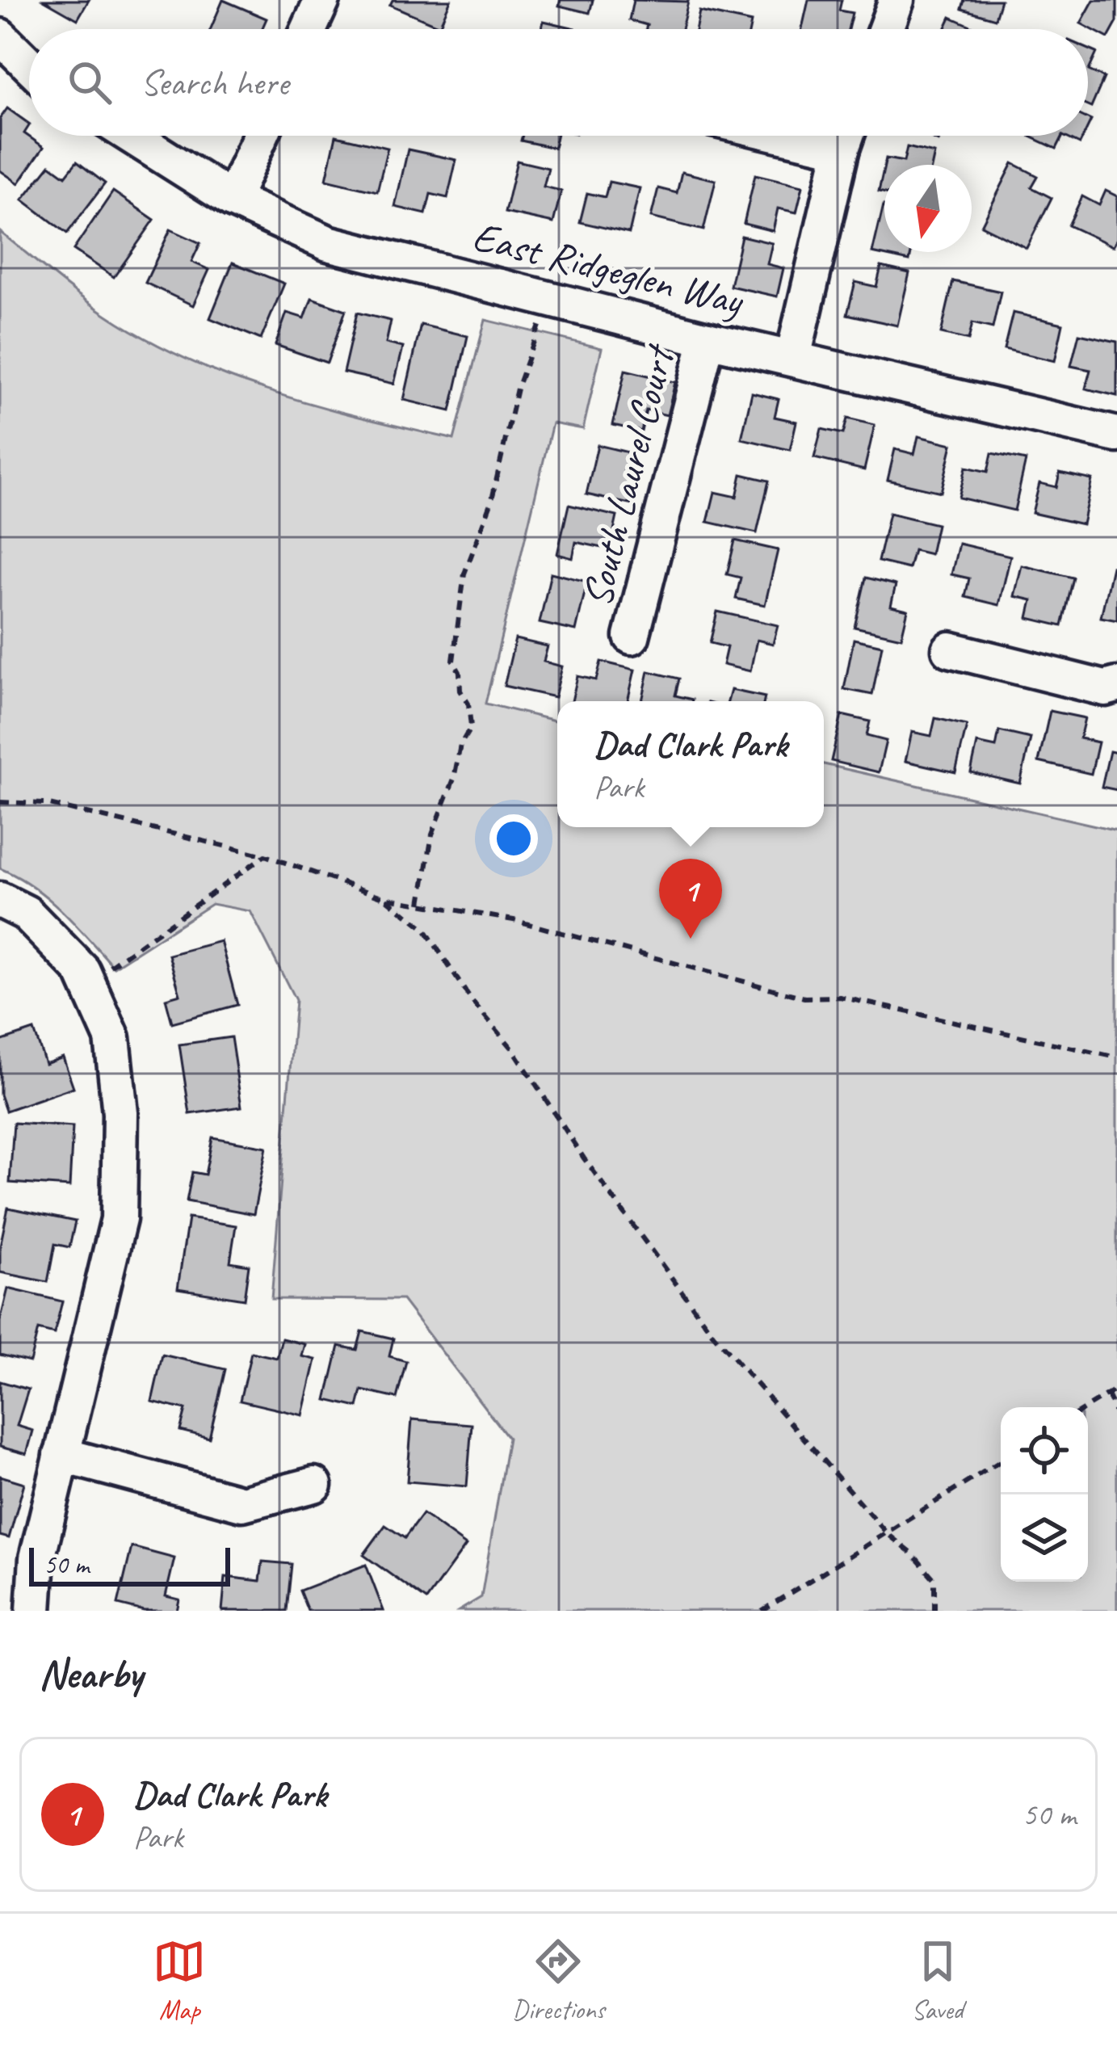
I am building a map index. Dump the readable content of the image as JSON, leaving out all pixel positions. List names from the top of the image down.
{
  "streets": {
    "street": ["East Ridgeglen Way", "South Laurel Court"]
  },
  "crossings": [
    ["East Ridgeglen Way", "South Laurel Court"]
  ],
  "scale_bar": "50 m",
  "north": "bottom",
  "page": {
    "search": "Search here",
    "popup": ["Dad Clark Park", "Park"],
    "pins": "1",
    "scale": "50 m",
    "heading": "Nearby",
    "list": [
      {
        "mark": "1",
        "name": "Dad Clark Park",
        "note": "Park",
        "value": "50 m"
      }
    ],
    "nav": ["Map", "Directions", "Saved"]
  }
}
